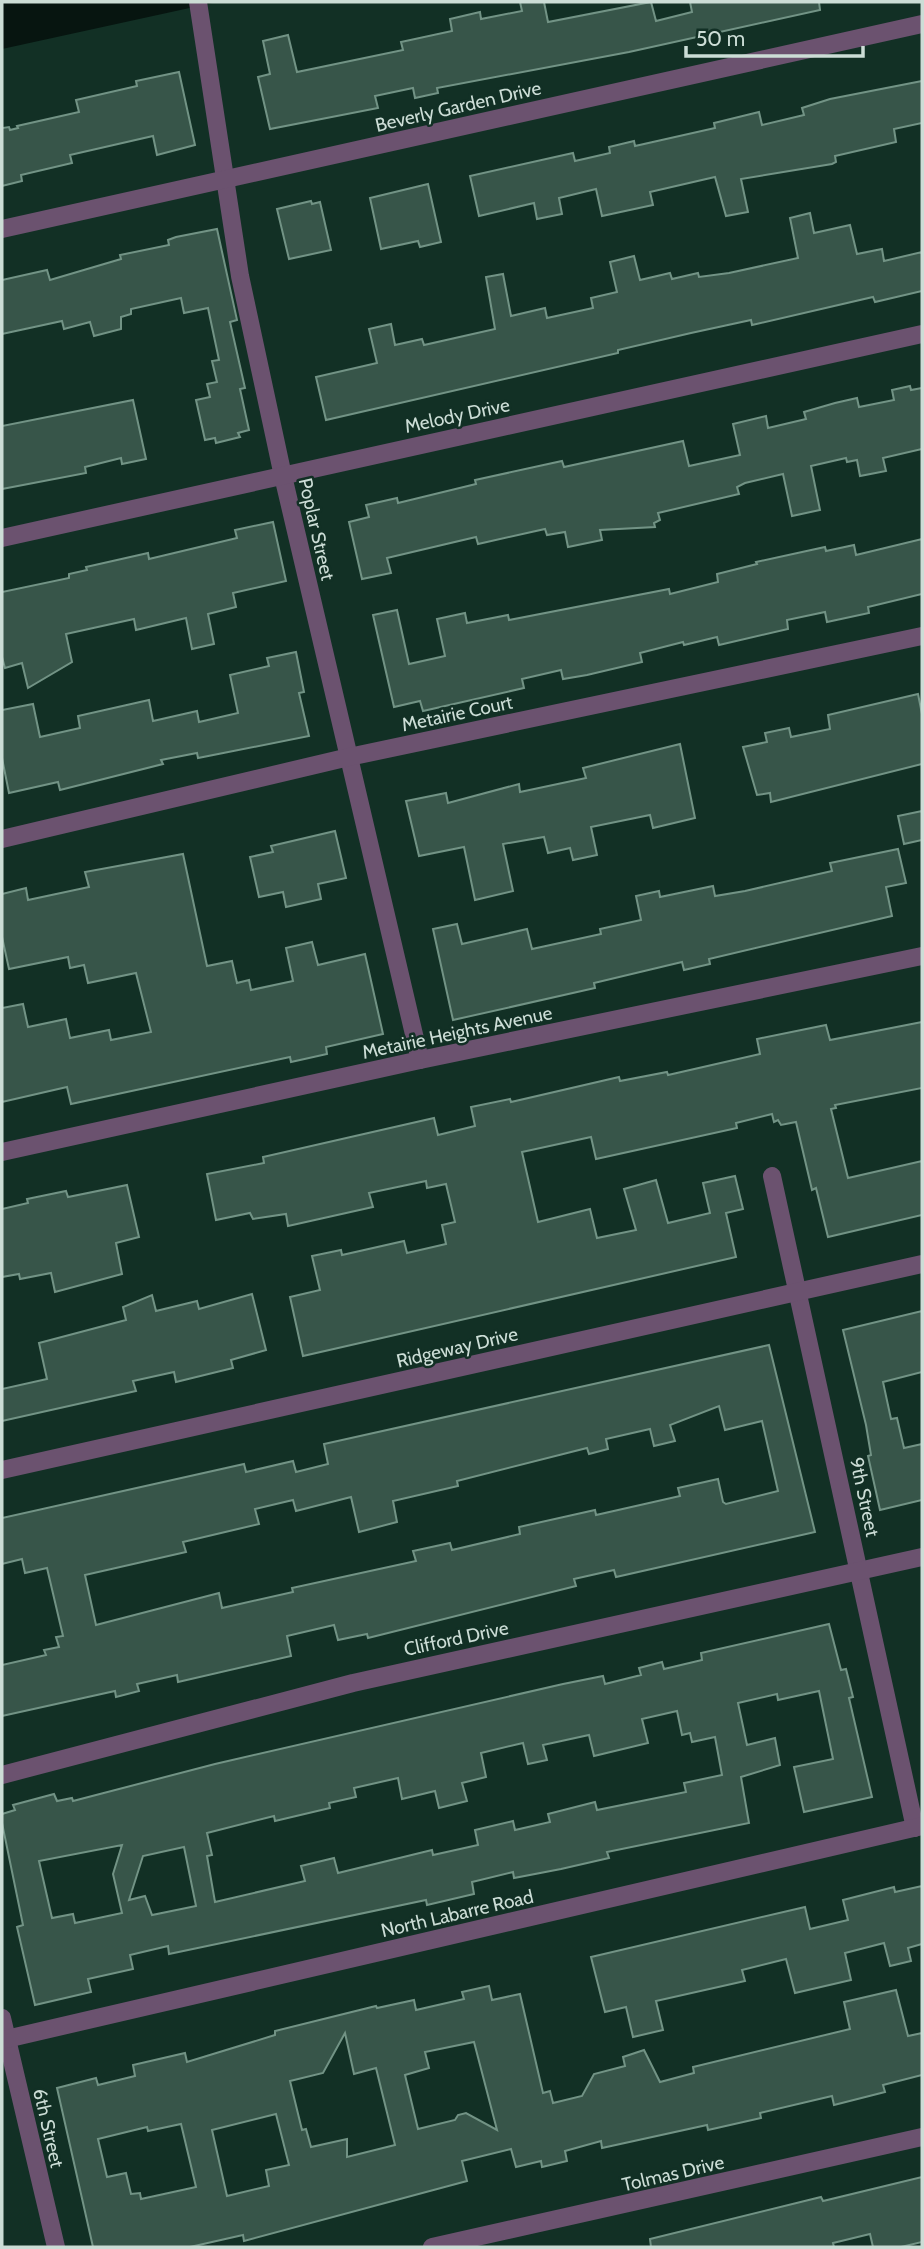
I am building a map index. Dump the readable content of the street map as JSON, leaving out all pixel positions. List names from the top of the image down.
{
  "streets": {
    "street": [
      "Beverly Garden Drive",
      "Melody Drive",
      "Poplar Street",
      "Metairie Court",
      "Metairie Heights Avenue",
      "Ridgeway Drive",
      "9th Street",
      "Clifford Drive",
      "North Labarre Road",
      "6th Street",
      "Tolmas Drive"
    ]
  },
  "crossings": [
    ["Beverly Garden Drive", "Poplar Street"],
    ["Melody Drive", "Poplar Street"],
    ["Poplar Street", "Metairie Court"],
    ["Poplar Street", "Metairie Heights Avenue"],
    ["Ridgeway Drive", "9th Street"],
    ["9th Street", "Clifford Drive"],
    ["9th Street", "North Labarre Road"],
    ["North Labarre Road", "6th Street"]
  ],
  "scale_bar": "50 m"
}
